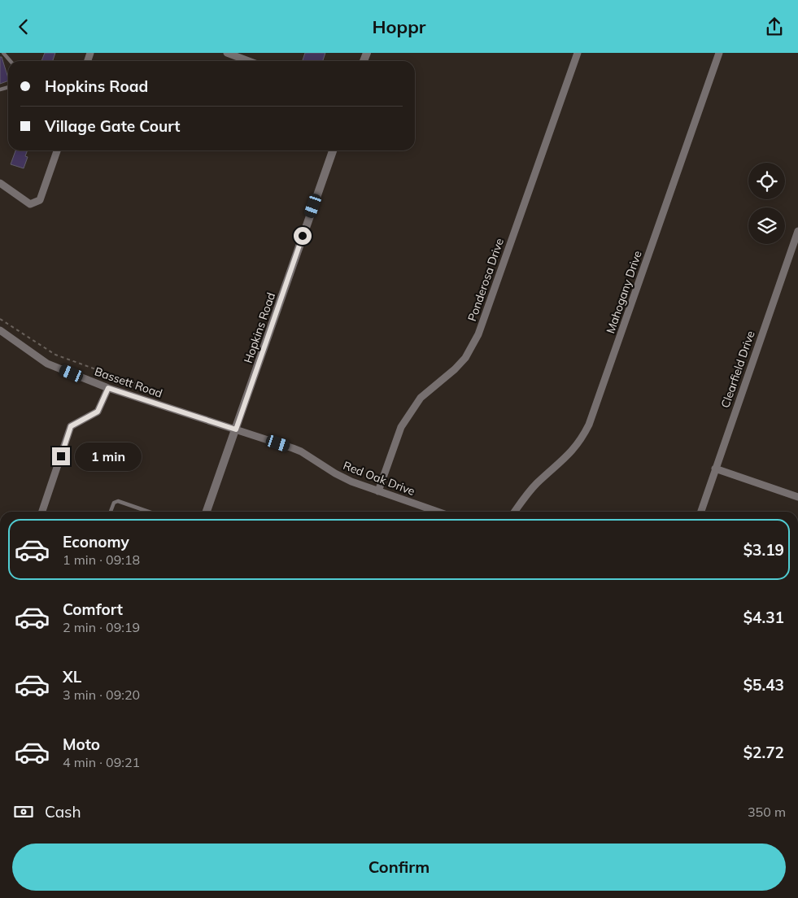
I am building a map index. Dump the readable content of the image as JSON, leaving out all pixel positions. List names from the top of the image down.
{
  "streets": {
    "street": [
      "Ponderosa Drive",
      "Mahogany Drive",
      "Hopkins Road",
      "Clearfield Drive",
      "Bassett Road",
      "Red Oak Drive"
    ]
  },
  "crossings": [
    ["Ponderosa Drive", "Red Oak Drive"],
    ["Hopkins Road", "Bassett Road"],
    ["Hopkins Road", "Red Oak Drive"],
    ["Bassett Road", "Red Oak Drive"]
  ],
  "page": {
    "header": "Hoppr",
    "banner": ["Hopkins Road", "Village Gate Court"],
    "bubble": "1 min",
    "list": [
      {
        "name": "Economy",
        "note": "1 min · 09:18",
        "value": "$3.19"
      },
      {
        "name": "Comfort",
        "note": "2 min · 09:19",
        "value": "$4.31"
      },
      {
        "name": "XL",
        "note": "3 min · 09:20",
        "value": "$5.43"
      },
      {
        "name": "Moto",
        "note": "4 min · 09:21",
        "value": "$2.72"
      }
    ],
    "pay": ["Cash", "350 m"],
    "buttons": "Confirm"
  }
}
